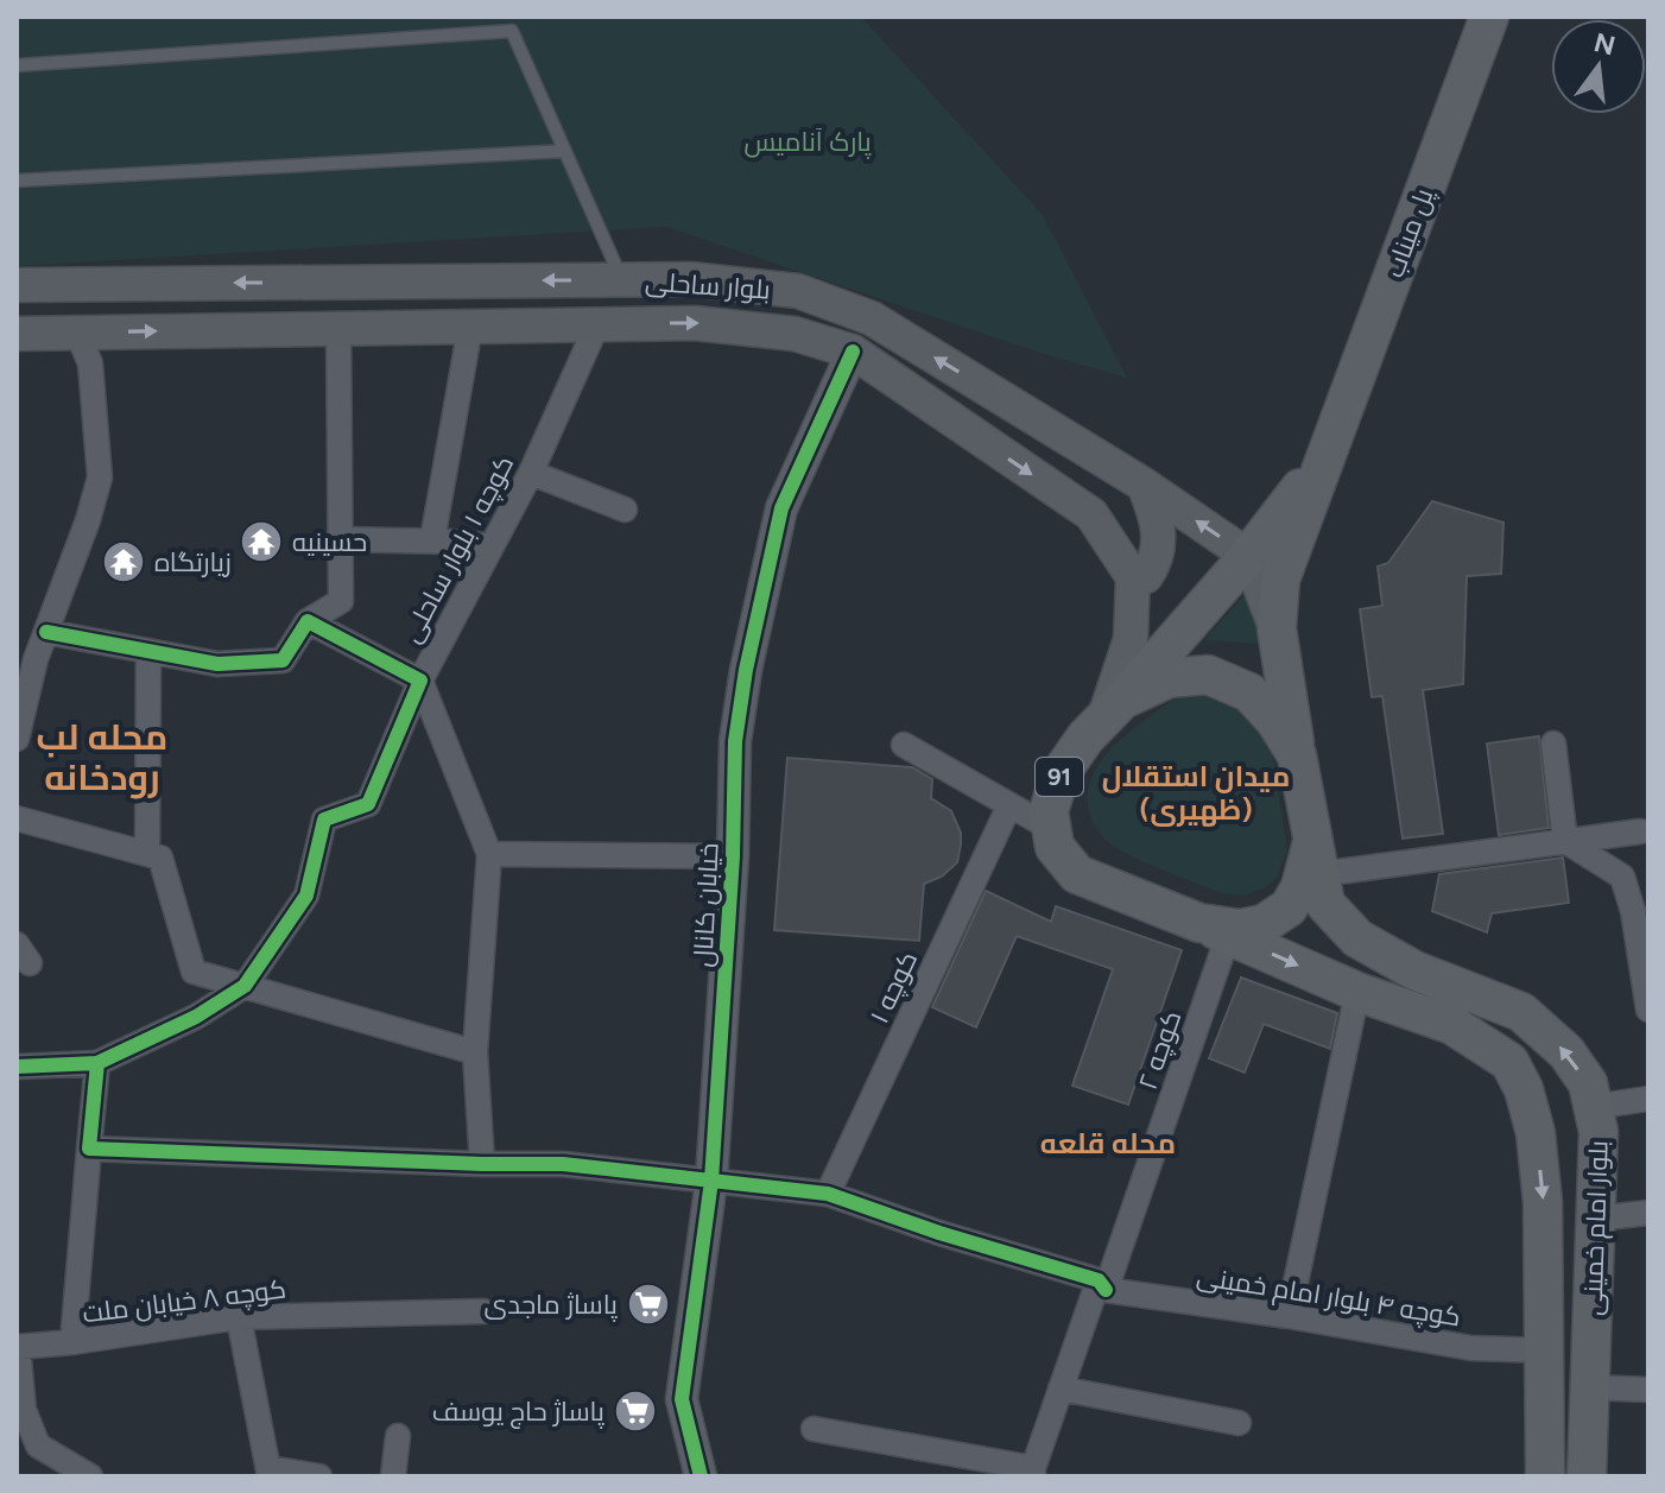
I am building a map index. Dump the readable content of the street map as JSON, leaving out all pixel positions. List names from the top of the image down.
{
  "streets": {
    "main road": [
      "پل میناب",
      "بلوار ساحلی",
      "91",
      "بلوار امام خمینی"
    ],
    "street": [
      "کوچه ۱ بلوار ساحلی",
      "خیابان کانال",
      "کوچه ۱",
      "کوچه ۲",
      "کوچه ۴ بلوار امام خمینی",
      "کوچه ۸ خیابان ملت"
    ]
  },
  "crossings": [
    ["پل میناب", "91"],
    ["بلوار ساحلی", "کوچه ۱ بلوار ساحلی"],
    ["بلوار ساحلی", "91"],
    ["بلوار ساحلی", "خیابان کانال"],
    ["91", "کوچه ۲"],
    ["91", "بلوار امام خمینی"],
    ["خیابان کانال", "کوچه ۴ بلوار امام خمینی"],
    ["کوچه ۱", "کوچه ۴ بلوار امام خمینی"],
    ["کوچه ۲", "بلوار امام خمینی"],
    ["کوچه ۲", "کوچه ۴ بلوار امام خمینی"],
    ["بلوار امام خمینی", "کوچه ۴ بلوار امام خمینی"]
  ],
  "districts": ["محله لب رودخانه", "میدان استقلال (ظهیری)", "محله قلعه"],
  "parks": ["پارک آنامیس"],
  "places": {
    "temple": ["حسینیه", "زیارتگاه"],
    "supermarket": ["پاساژ ماجدی", "پاساژ حاج یوسف"]
  },
  "north": "top"
}
